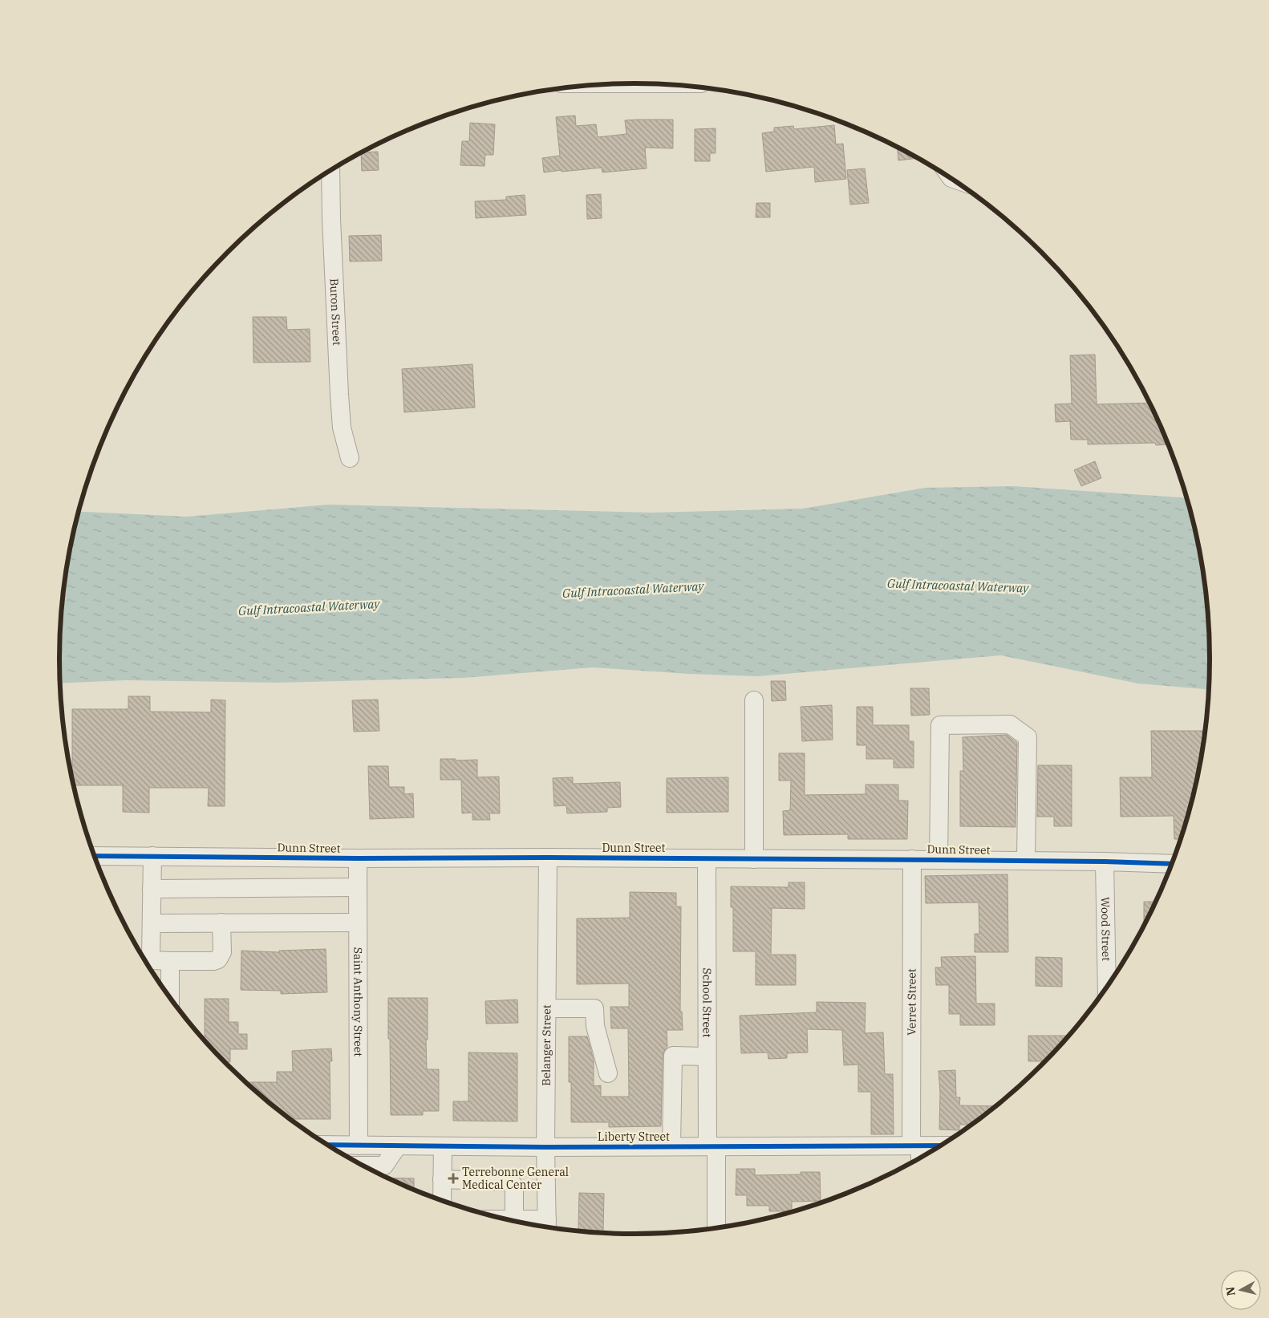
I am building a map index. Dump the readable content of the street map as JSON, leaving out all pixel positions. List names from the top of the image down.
{
  "streets": {
    "street": [
      "Buron Street",
      "Dunn Street",
      "Wood Street",
      "Saint Anthony Street",
      "School Street",
      "Verret Street",
      "Belanger Street",
      "Liberty Street"
    ]
  },
  "crossings": [
    ["Dunn Street", "Wood Street"],
    ["Dunn Street", "Saint Anthony Street"],
    ["Dunn Street", "School Street"],
    ["Dunn Street", "Verret Street"],
    ["Dunn Street", "Belanger Street"],
    ["Saint Anthony Street", "Liberty Street"],
    ["School Street", "Liberty Street"],
    ["Verret Street", "Liberty Street"],
    ["Belanger Street", "Liberty Street"]
  ],
  "water": ["Gulf Intracoastal Waterway"],
  "places": {
    "health": ["Terrebonne General Medical Center"]
  },
  "north": "left"
}
